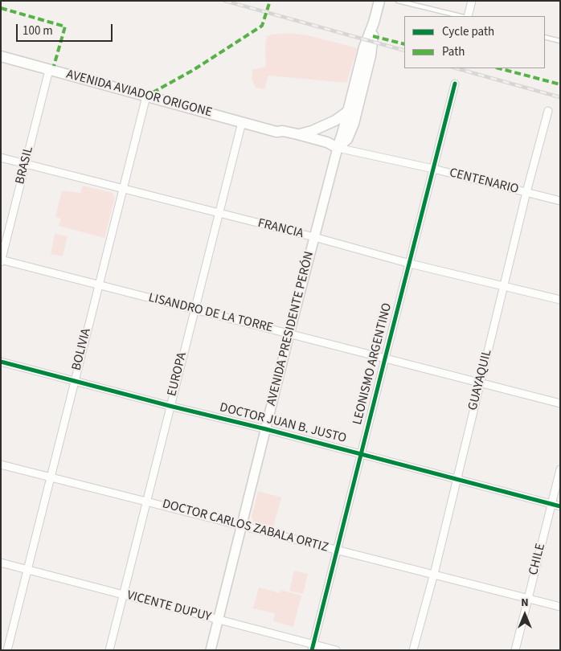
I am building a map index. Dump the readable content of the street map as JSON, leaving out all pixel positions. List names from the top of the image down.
{
  "streets": {
    "main road": ["AVENIDA AVIADOR ORIGONE", "AVENIDA PRESIDENTE PERÓN"],
    "street": [
      "BRASIL",
      "CENTENARIO",
      "FRANCIA",
      "LISANDRO DE LA TORRE",
      "BOLIVIA",
      "LEONISMO ARGENTINO",
      "EUROPA",
      "GUAYAQUIL",
      "DOCTOR JUAN B. JUSTO",
      "DOCTOR CARLOS ZABALA ORTIZ",
      "CHILE",
      "VICENTE DUPUY"
    ]
  },
  "crossings": [
    ["AVENIDA AVIADOR ORIGONE", "BRASIL"],
    ["AVENIDA AVIADOR ORIGONE", "CENTENARIO"],
    ["AVENIDA AVIADOR ORIGONE", "AVENIDA PRESIDENTE PERÓN"],
    ["AVENIDA AVIADOR ORIGONE", "BOLIVIA"],
    ["AVENIDA AVIADOR ORIGONE", "EUROPA"],
    ["BRASIL", "FRANCIA"],
    ["BRASIL", "LISANDRO DE LA TORRE"],
    ["CENTENARIO", "AVENIDA PRESIDENTE PERÓN"],
    ["CENTENARIO", "LEONISMO ARGENTINO"],
    ["CENTENARIO", "GUAYAQUIL"],
    ["FRANCIA", "AVENIDA PRESIDENTE PERÓN"],
    ["FRANCIA", "BOLIVIA"],
    ["FRANCIA", "LEONISMO ARGENTINO"],
    ["FRANCIA", "EUROPA"],
    ["FRANCIA", "GUAYAQUIL"],
    ["LISANDRO DE LA TORRE", "AVENIDA PRESIDENTE PERÓN"],
    ["LISANDRO DE LA TORRE", "BOLIVIA"],
    ["LISANDRO DE LA TORRE", "LEONISMO ARGENTINO"],
    ["LISANDRO DE LA TORRE", "EUROPA"],
    ["LISANDRO DE LA TORRE", "GUAYAQUIL"],
    ["AVENIDA PRESIDENTE PERÓN", "DOCTOR JUAN B. JUSTO"],
    ["AVENIDA PRESIDENTE PERÓN", "DOCTOR CARLOS ZABALA ORTIZ"],
    ["AVENIDA PRESIDENTE PERÓN", "VICENTE DUPUY"],
    ["BOLIVIA", "DOCTOR JUAN B. JUSTO"],
    ["BOLIVIA", "DOCTOR CARLOS ZABALA ORTIZ"],
    ["BOLIVIA", "VICENTE DUPUY"],
    ["LEONISMO ARGENTINO", "DOCTOR JUAN B. JUSTO"],
    ["LEONISMO ARGENTINO", "DOCTOR CARLOS ZABALA ORTIZ"],
    ["LEONISMO ARGENTINO", "VICENTE DUPUY"],
    ["EUROPA", "DOCTOR JUAN B. JUSTO"],
    ["EUROPA", "DOCTOR CARLOS ZABALA ORTIZ"],
    ["EUROPA", "VICENTE DUPUY"],
    ["GUAYAQUIL", "DOCTOR JUAN B. JUSTO"],
    ["GUAYAQUIL", "DOCTOR CARLOS ZABALA ORTIZ"],
    ["DOCTOR JUAN B. JUSTO", "CHILE"],
    ["DOCTOR CARLOS ZABALA ORTIZ", "CHILE"]
  ],
  "legend": ["Cycle path", "Path"],
  "scale_bar": "100 m",
  "north": "top"
}
